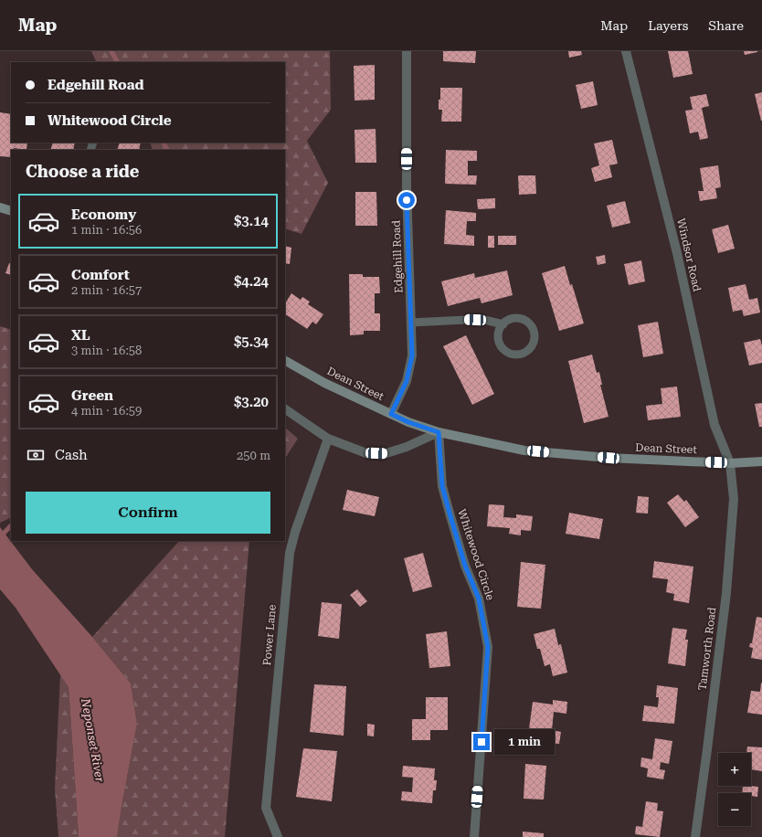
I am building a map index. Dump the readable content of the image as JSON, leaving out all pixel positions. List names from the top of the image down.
{
  "streets": {
    "main road": ["Dean Street"],
    "street": [
      "Windsor Road",
      "Edgehill Road",
      "Whitewood Circle",
      "Power Lane",
      "Tamworth Road"
    ]
  },
  "crossings": [
    ["Windsor Road", "Dean Street"],
    ["Windsor Road", "Tamworth Road"],
    ["Edgehill Road", "Dean Street"],
    ["Dean Street", "Whitewood Circle"],
    ["Dean Street", "Tamworth Road"]
  ],
  "water": ["Neponset River"],
  "page": {
    "header": "Map",
    "nav": ["Map", "Layers", "Share"],
    "banner": ["Edgehill Road", "Whitewood Circle"],
    "heading": "Choose a ride",
    "list": [
      {
        "name": "Economy",
        "note": "1 min · 16:56",
        "value": "$3.14"
      },
      {
        "name": "Comfort",
        "note": "2 min · 16:57",
        "value": "$4.24"
      },
      {
        "name": "XL",
        "note": "3 min · 16:58",
        "value": "$5.34"
      },
      {
        "name": "Green",
        "note": "4 min · 16:59",
        "value": "$3.20"
      }
    ],
    "pay": ["Cash", "250 m"],
    "buttons": "Confirm",
    "bubble": "1 min",
    "map_buttons": ["+", "−"]
  }
}
